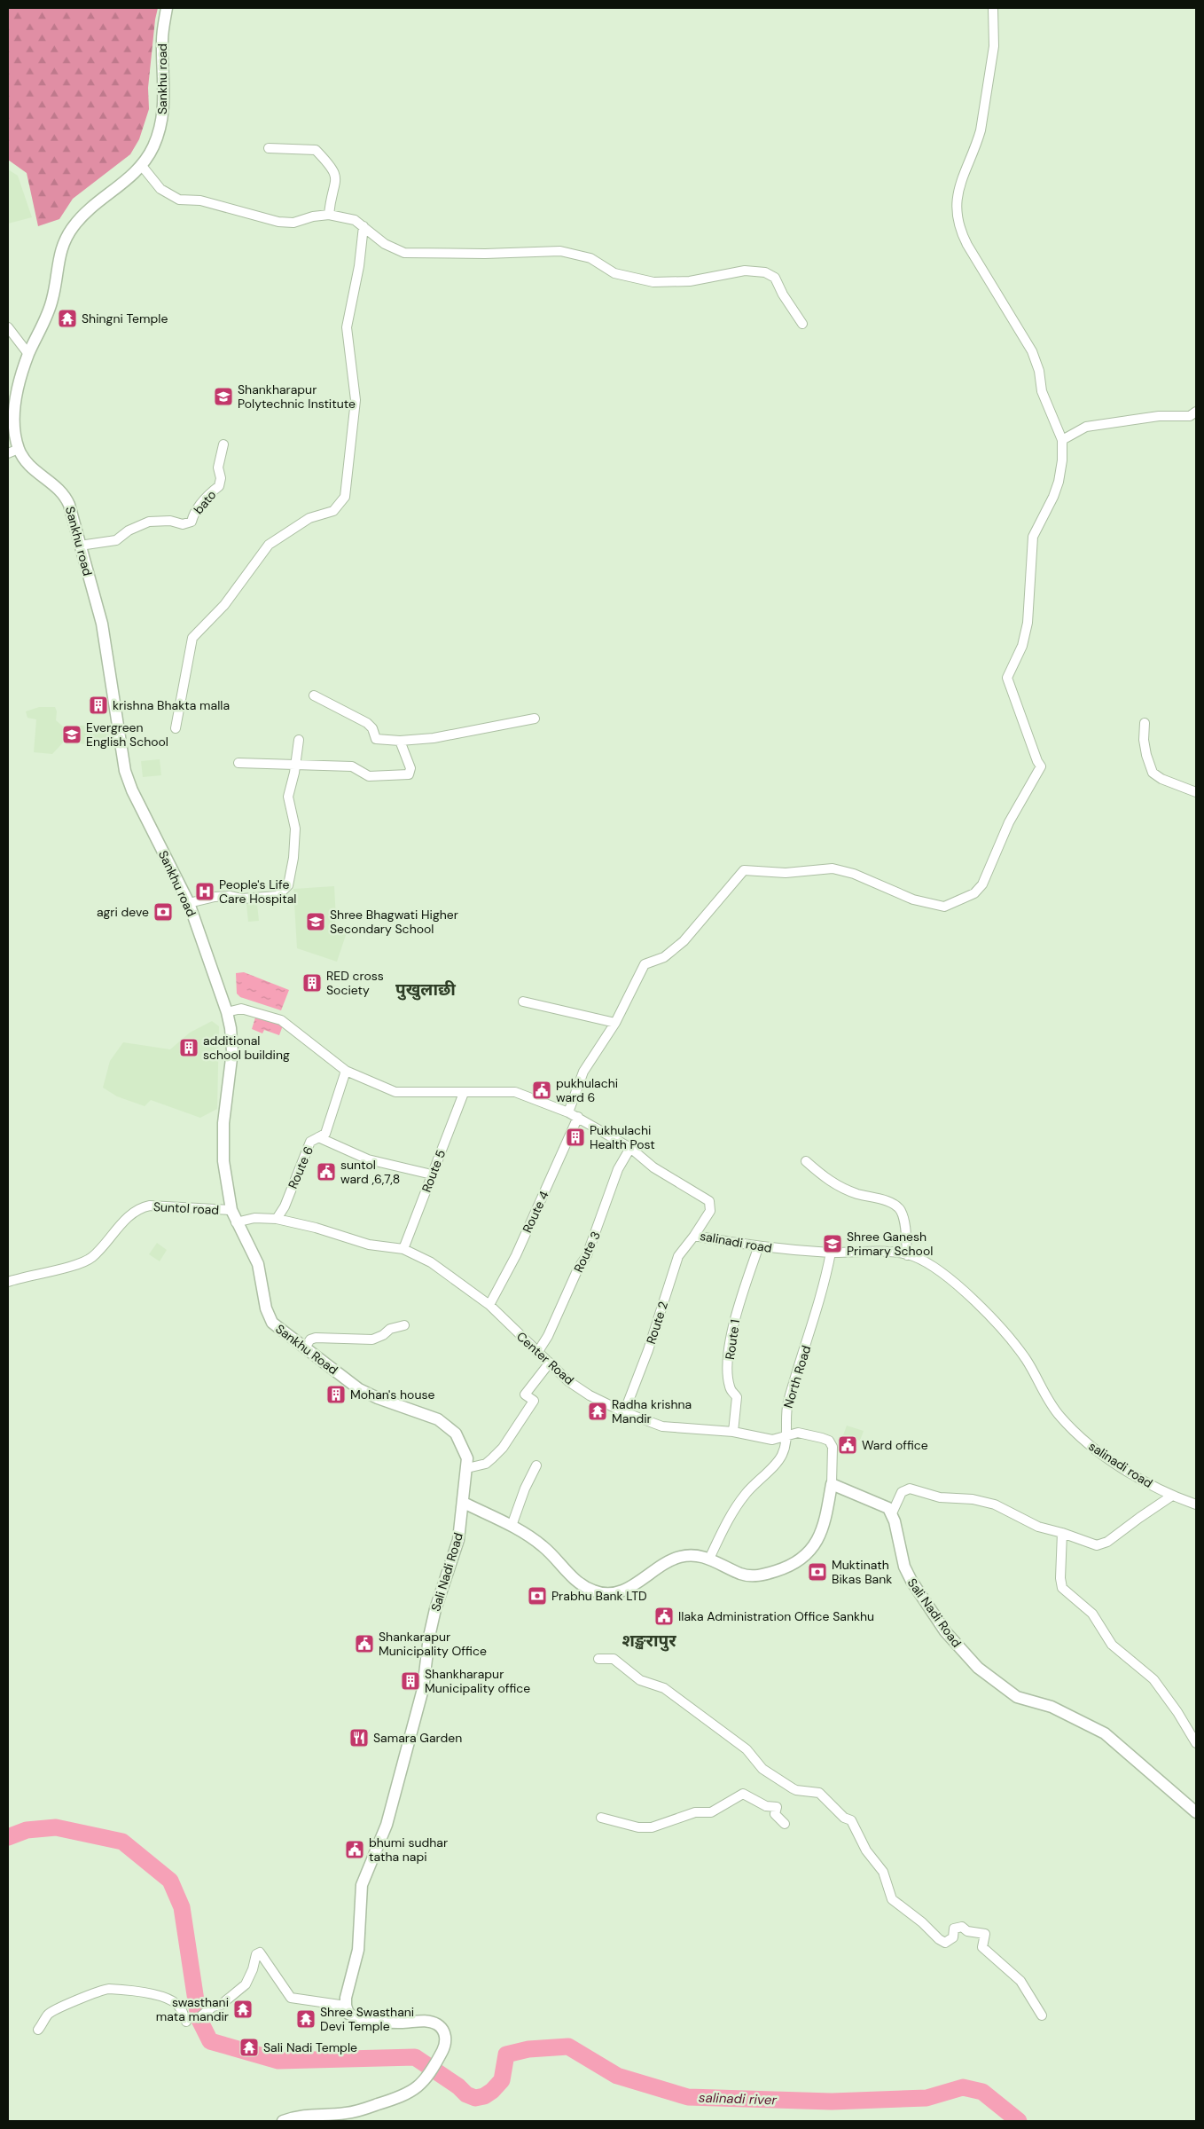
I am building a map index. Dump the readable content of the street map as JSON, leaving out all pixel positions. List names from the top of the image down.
{
  "streets": {
    "main road": ["Sankhu road", "Sankhu Road", "Sali Nadi Road"],
    "street": [
      "bato",
      "Route 6",
      "Route 5",
      "Suntol road",
      "Route 4",
      "salinadi road",
      "Route 3",
      "Route 2",
      "Route 1",
      "Center Road",
      "North Road"
    ]
  },
  "crossings": [
    ["Sankhu road", "bato"],
    ["Sankhu road", "Suntol road"],
    ["Sankhu road", "salinadi road"],
    ["Sankhu road", "Sankhu Road"],
    ["Route 6", "salinadi road"],
    ["Route 6", "Center Road"],
    ["Route 5", "salinadi road"],
    ["Route 5", "Center Road"],
    ["Suntol road", "Sankhu Road"],
    ["Route 4", "salinadi road"],
    ["Route 4", "Center Road"],
    ["salinadi road", "Route 3"],
    ["salinadi road", "Route 2"],
    ["salinadi road", "Route 1"],
    ["salinadi road", "North Road"],
    ["Route 3", "Center Road"],
    ["Route 2", "Center Road"],
    ["Route 1", "Center Road"],
    ["Sankhu Road", "Center Road"],
    ["Sankhu Road", "Sali Nadi Road"],
    ["Center Road", "North Road"]
  ],
  "districts": ["पुखुलाछी", "शङ्खरापुर"],
  "water": ["salinadi river"],
  "places": {
    "temple": [
      "Shingni Temple",
      "Radha krishna Mandir",
      "swasthani mata mandir",
      "Shree Swasthani Devi Temple",
      "Sali Nadi Temple"
    ],
    "school or university": [
      "Shankharapur Polytechnic Institute",
      "Evergreen English School",
      "Shree Bhagwati Higher Secondary School",
      "Shree Ganesh Primary School"
    ],
    "building": [
      "krishna Bhakta malla",
      "RED cross Society",
      "additional school building",
      "Pukhulachi Health Post",
      "Mohan's house",
      "Shankharapur Municipality office"
    ],
    "hospital": ["People's Life Care Hospital"],
    "bank": ["agri deve", "Muktinath Bikas Bank", "Prabhu Bank LTD"],
    "public building": [
      "pukhulachi ward 6",
      "suntol ward ,6,7,8",
      "Ward office",
      "Ilaka Administration Office Sankhu",
      "Shankarapur Municipality Office",
      "bhumi sudhar tatha napi"
    ],
    "restaurant": ["Samara Garden"]
  }
}
